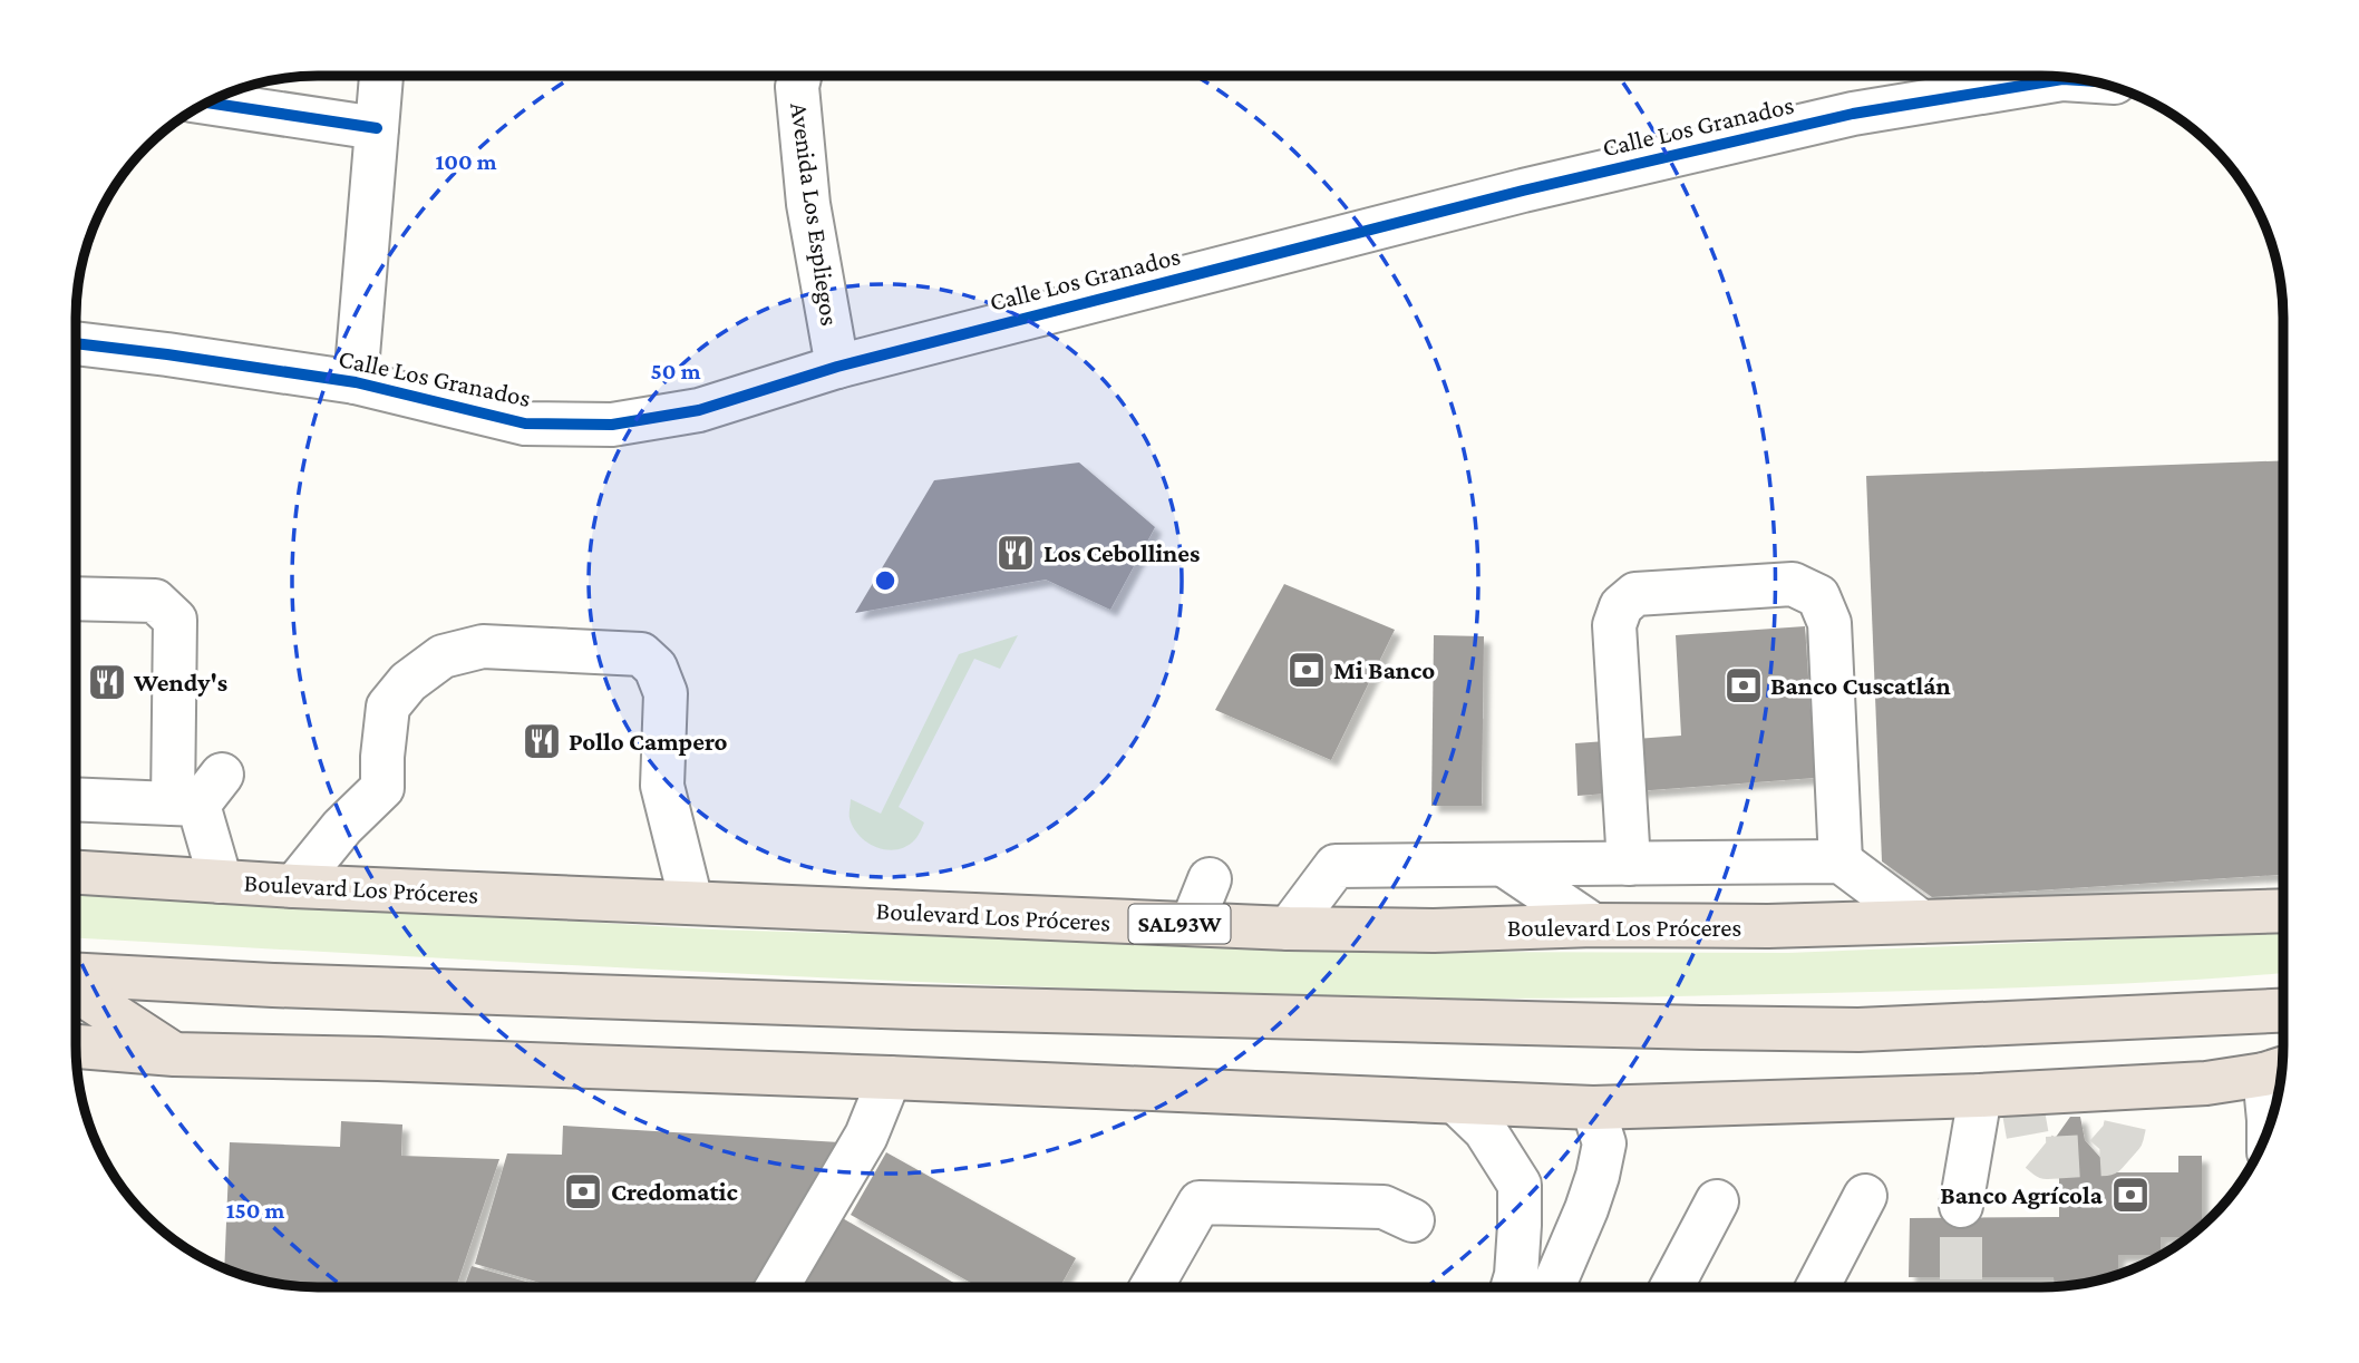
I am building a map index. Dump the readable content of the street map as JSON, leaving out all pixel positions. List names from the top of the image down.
{
  "streets": {
    "highway": ["Boulevard Los Próceres", "SAL93W"],
    "street": ["Calle Los Granados", "Avenida Los Espliegos"]
  },
  "crossings": [
    ["Calle Los Granados", "Avenida Los Espliegos"]
  ],
  "places": {
    "restaurant": ["Los Cebollines", "Wendy's", "Pollo Campero"],
    "bank": [
      "Mi Banco",
      "Banco Cuscatlán",
      "Credomatic",
      "Banco Agrícola"
    ]
  },
  "rings": ["100 m", "50 m", "150 m"]
}
